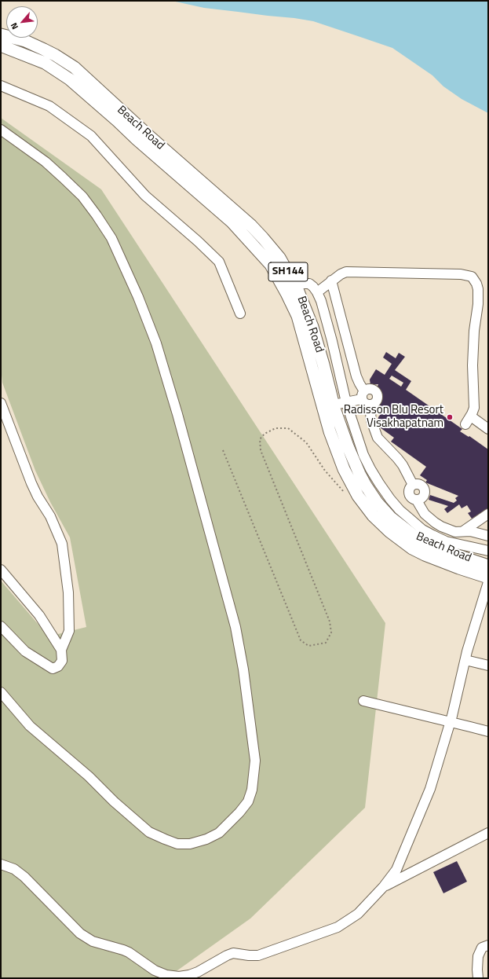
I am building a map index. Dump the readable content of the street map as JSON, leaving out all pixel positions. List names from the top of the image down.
{
  "streets": {
    "main road": ["Beach Road", "SH144"]
  },
  "places": ["Radisson Blu Resort Visakhapatnam"],
  "north": "bottom left"
}
